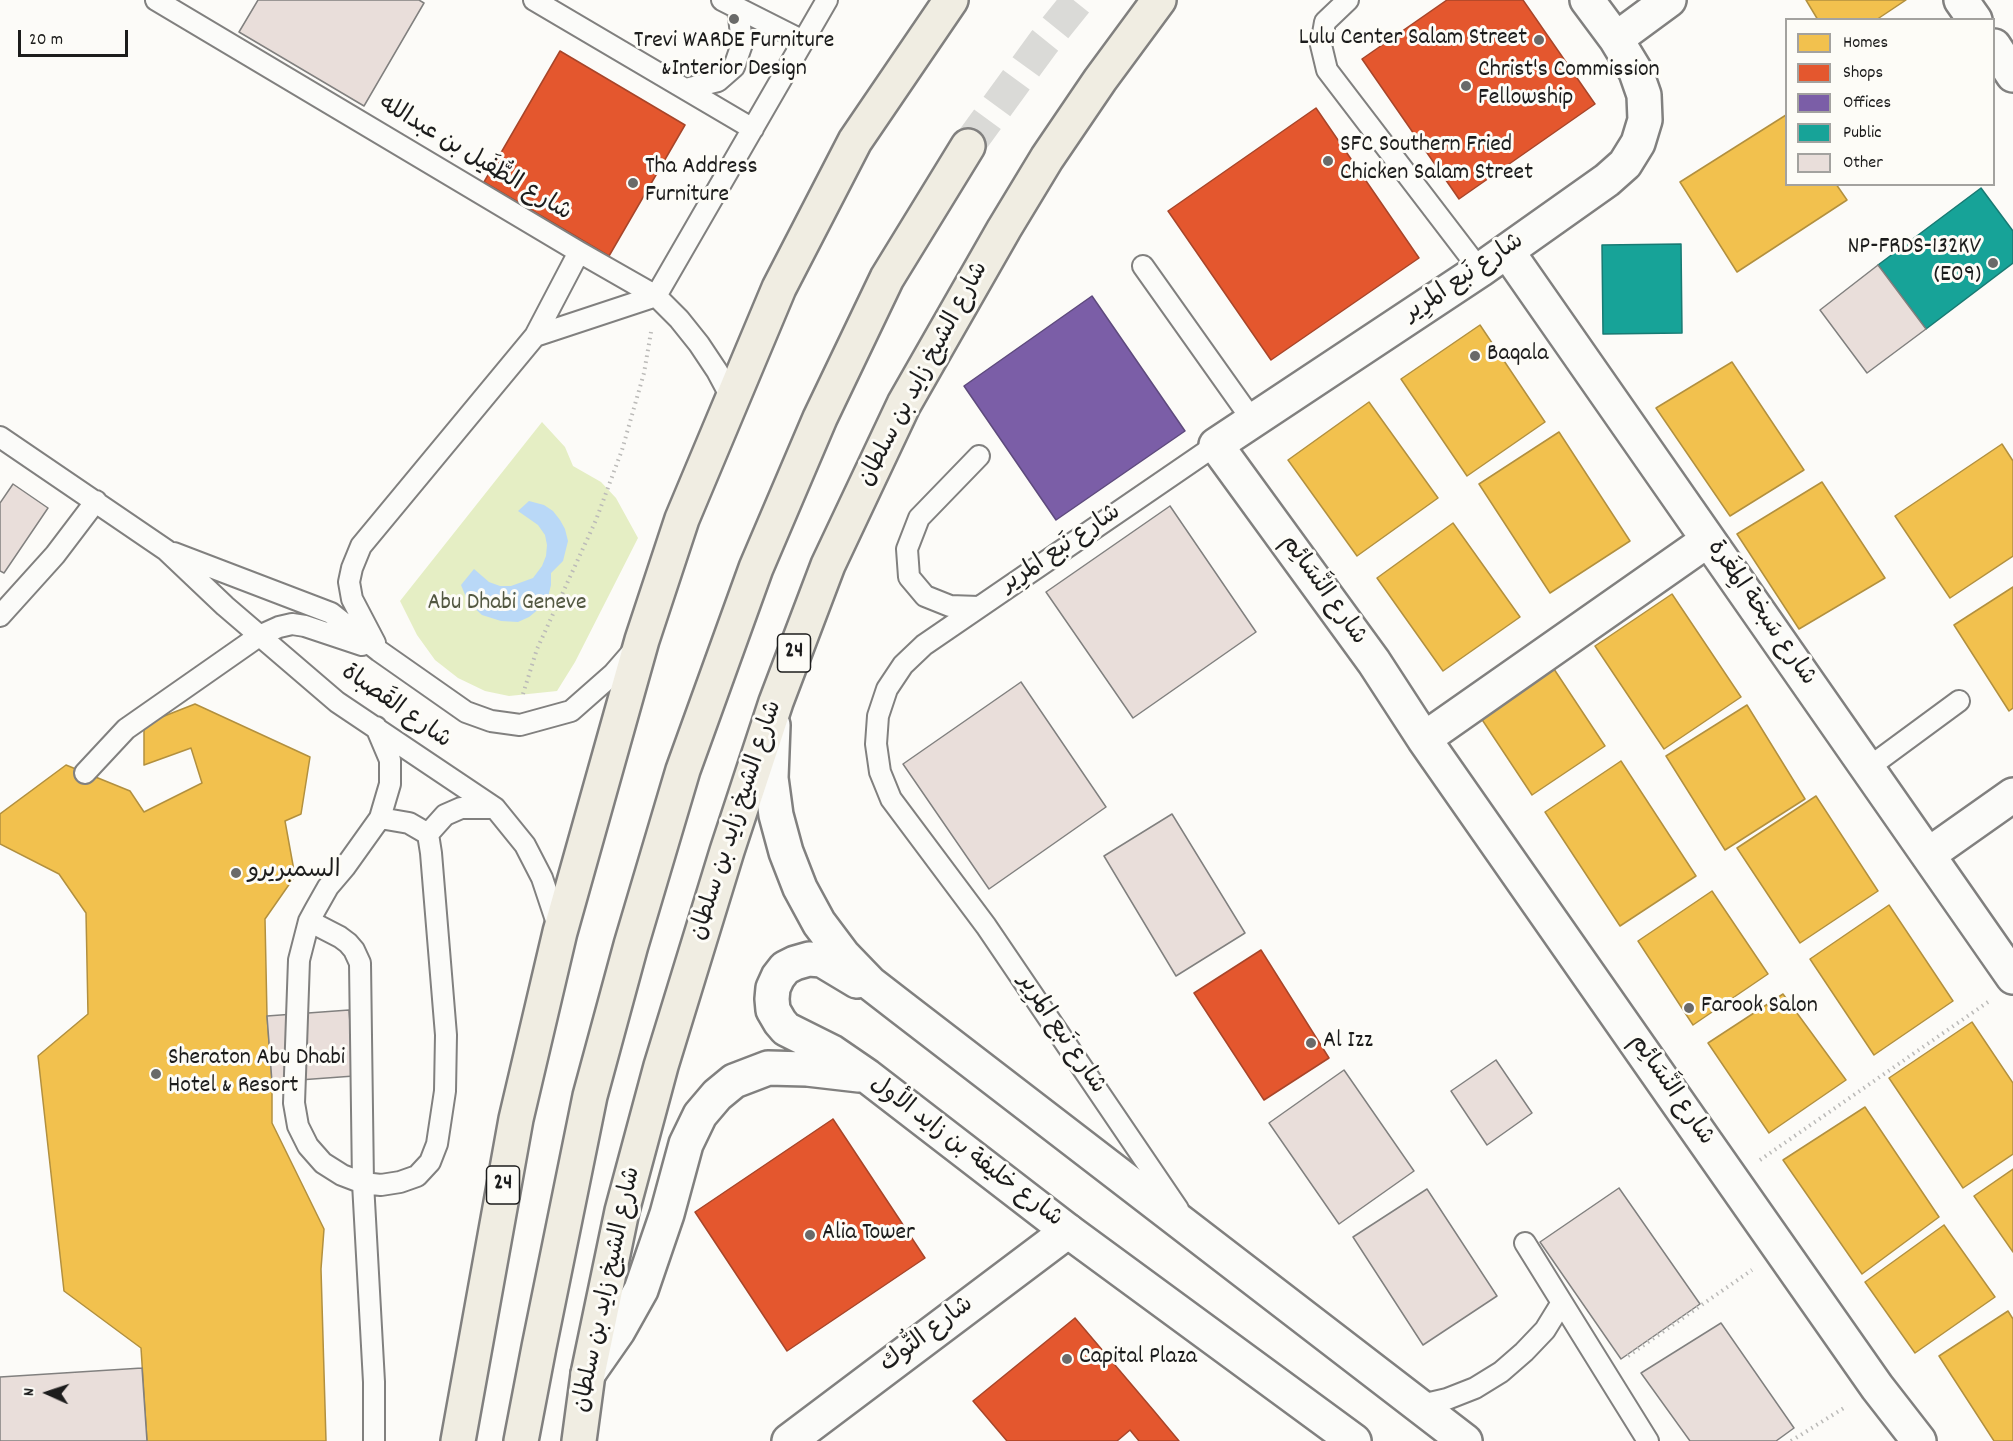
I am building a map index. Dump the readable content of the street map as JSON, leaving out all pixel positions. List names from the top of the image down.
{
  "streets": {
    "main road": ["شارع الشيخ زايد بن سلطان", "24"],
    "street": [
      "شارع نَبع المرِير",
      "شارع النَّسَائِم",
      "شارع سَبخة المِغَرة",
      "شارع خليفة بن زايد الأول",
      "شارع التُّوك"
    ],
    "lane": ["شارع الطُّفَيل بن عبدالله", "شارع القَصباة"]
  },
  "crossings": [
    ["شارع الطُّفَيل بن عبدالله", "24"],
    ["شارع نَبع المرِير", "شارع النَّسَائِم"],
    ["شارع نَبع المرِير", "شارع سَبخة المِغَرة"],
    ["شارع الشيخ زايد بن سلطان", "شارع خليفة بن زايد الأول"],
    ["24", "شارع القَصباة"],
    ["شارع خليفة بن زايد الأول", "شارع التُّوك"]
  ],
  "parks": ["Abu Dhabi Geneve"],
  "places": [
    "Trevi WARDE Furniture &Interior Design",
    "Lulu Center Salam Street",
    "Christ's Commission Fellowship",
    "SFC Southern Fried Chicken Salam Street",
    "Tha Address Furniture",
    "NP-FRDS-132KV (E09)",
    "Baqala",
    "السمبريرو",
    "Farook Salon",
    "Al Izz",
    "Sheraton Abu Dhabi Hotel & Resort",
    "Alia Tower",
    "Capital Plaza"
  ],
  "legend": [
    "Homes",
    "Shops",
    "Offices",
    "Public",
    "Other"
  ],
  "scale_bar": "20 m",
  "north": "left"
}
